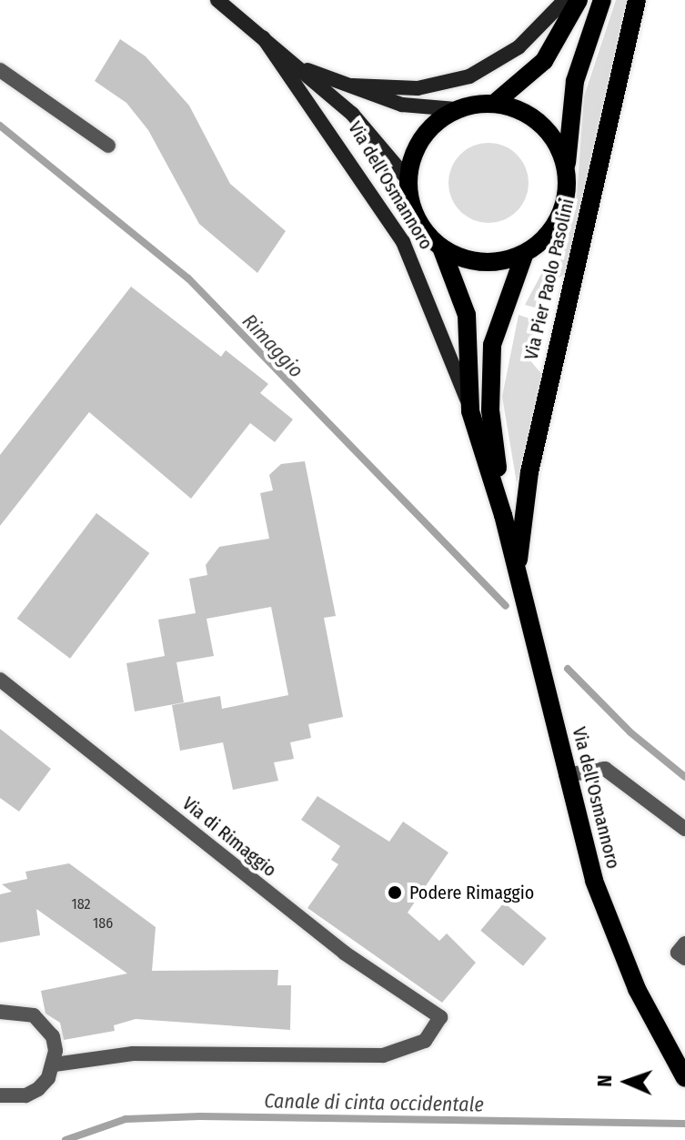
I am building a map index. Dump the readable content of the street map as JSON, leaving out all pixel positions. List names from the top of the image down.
{
  "streets": {
    "main road": ["Via dell'Osmannoro", "Via Pier Paolo Pasolini"],
    "street": ["Via di Rimaggio"]
  },
  "crossings": [
    ["Via dell'Osmannoro", "Via Pier Paolo Pasolini"]
  ],
  "water": ["Rimaggio", "Canale di cinta occidentale"],
  "places": ["Podere Rimaggio"],
  "house_numbers": ["182", "186"],
  "north": "left"
}
